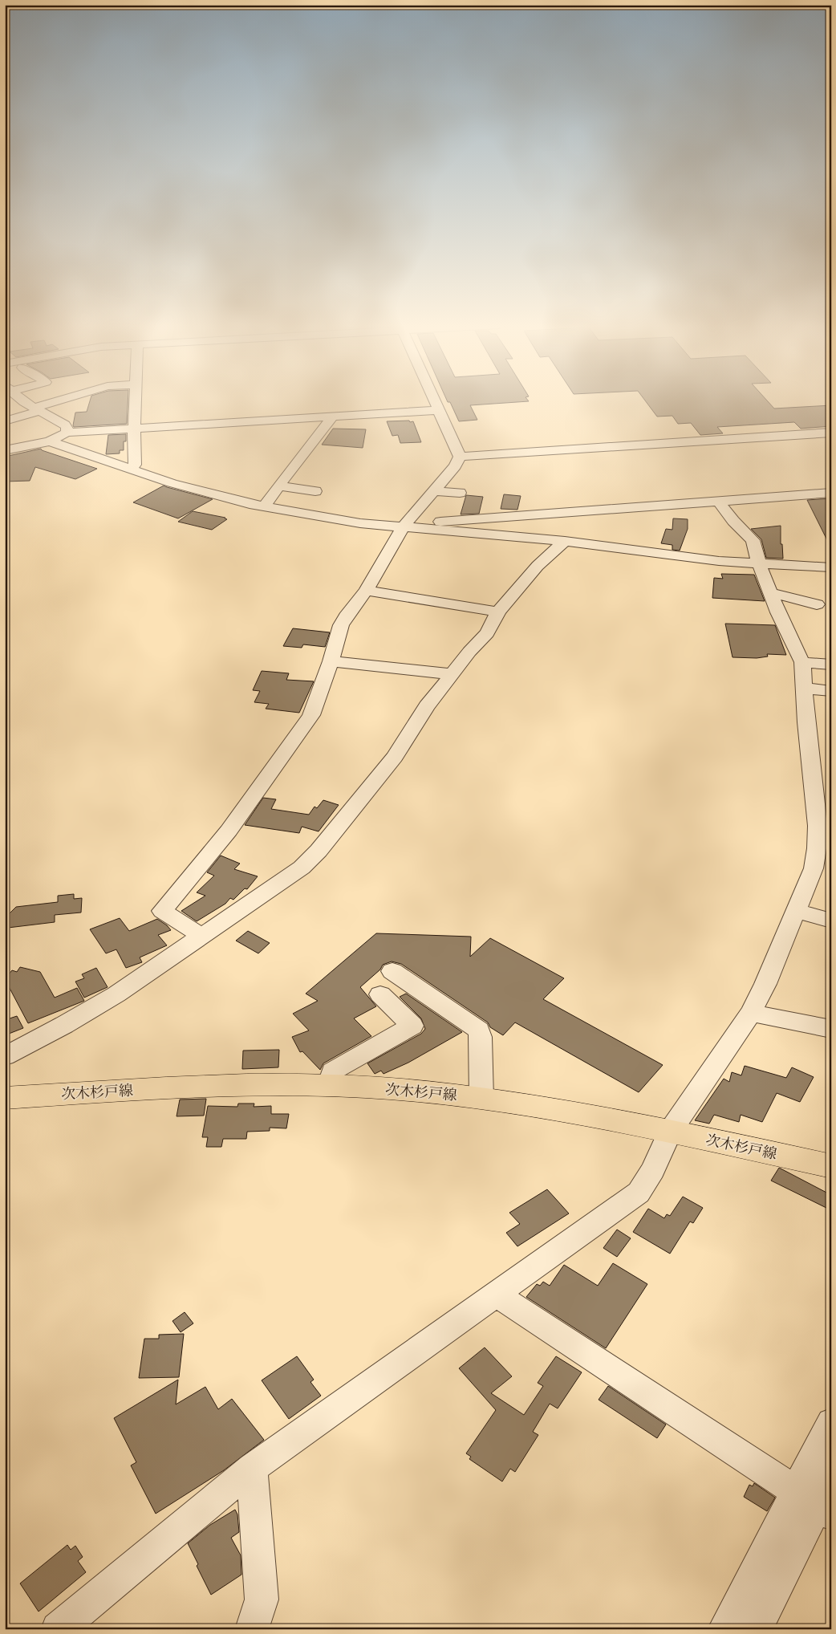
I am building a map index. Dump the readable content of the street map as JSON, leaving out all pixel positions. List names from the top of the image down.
{
  "streets": {
    "main road": ["次木杉戸線"]
  }
}
